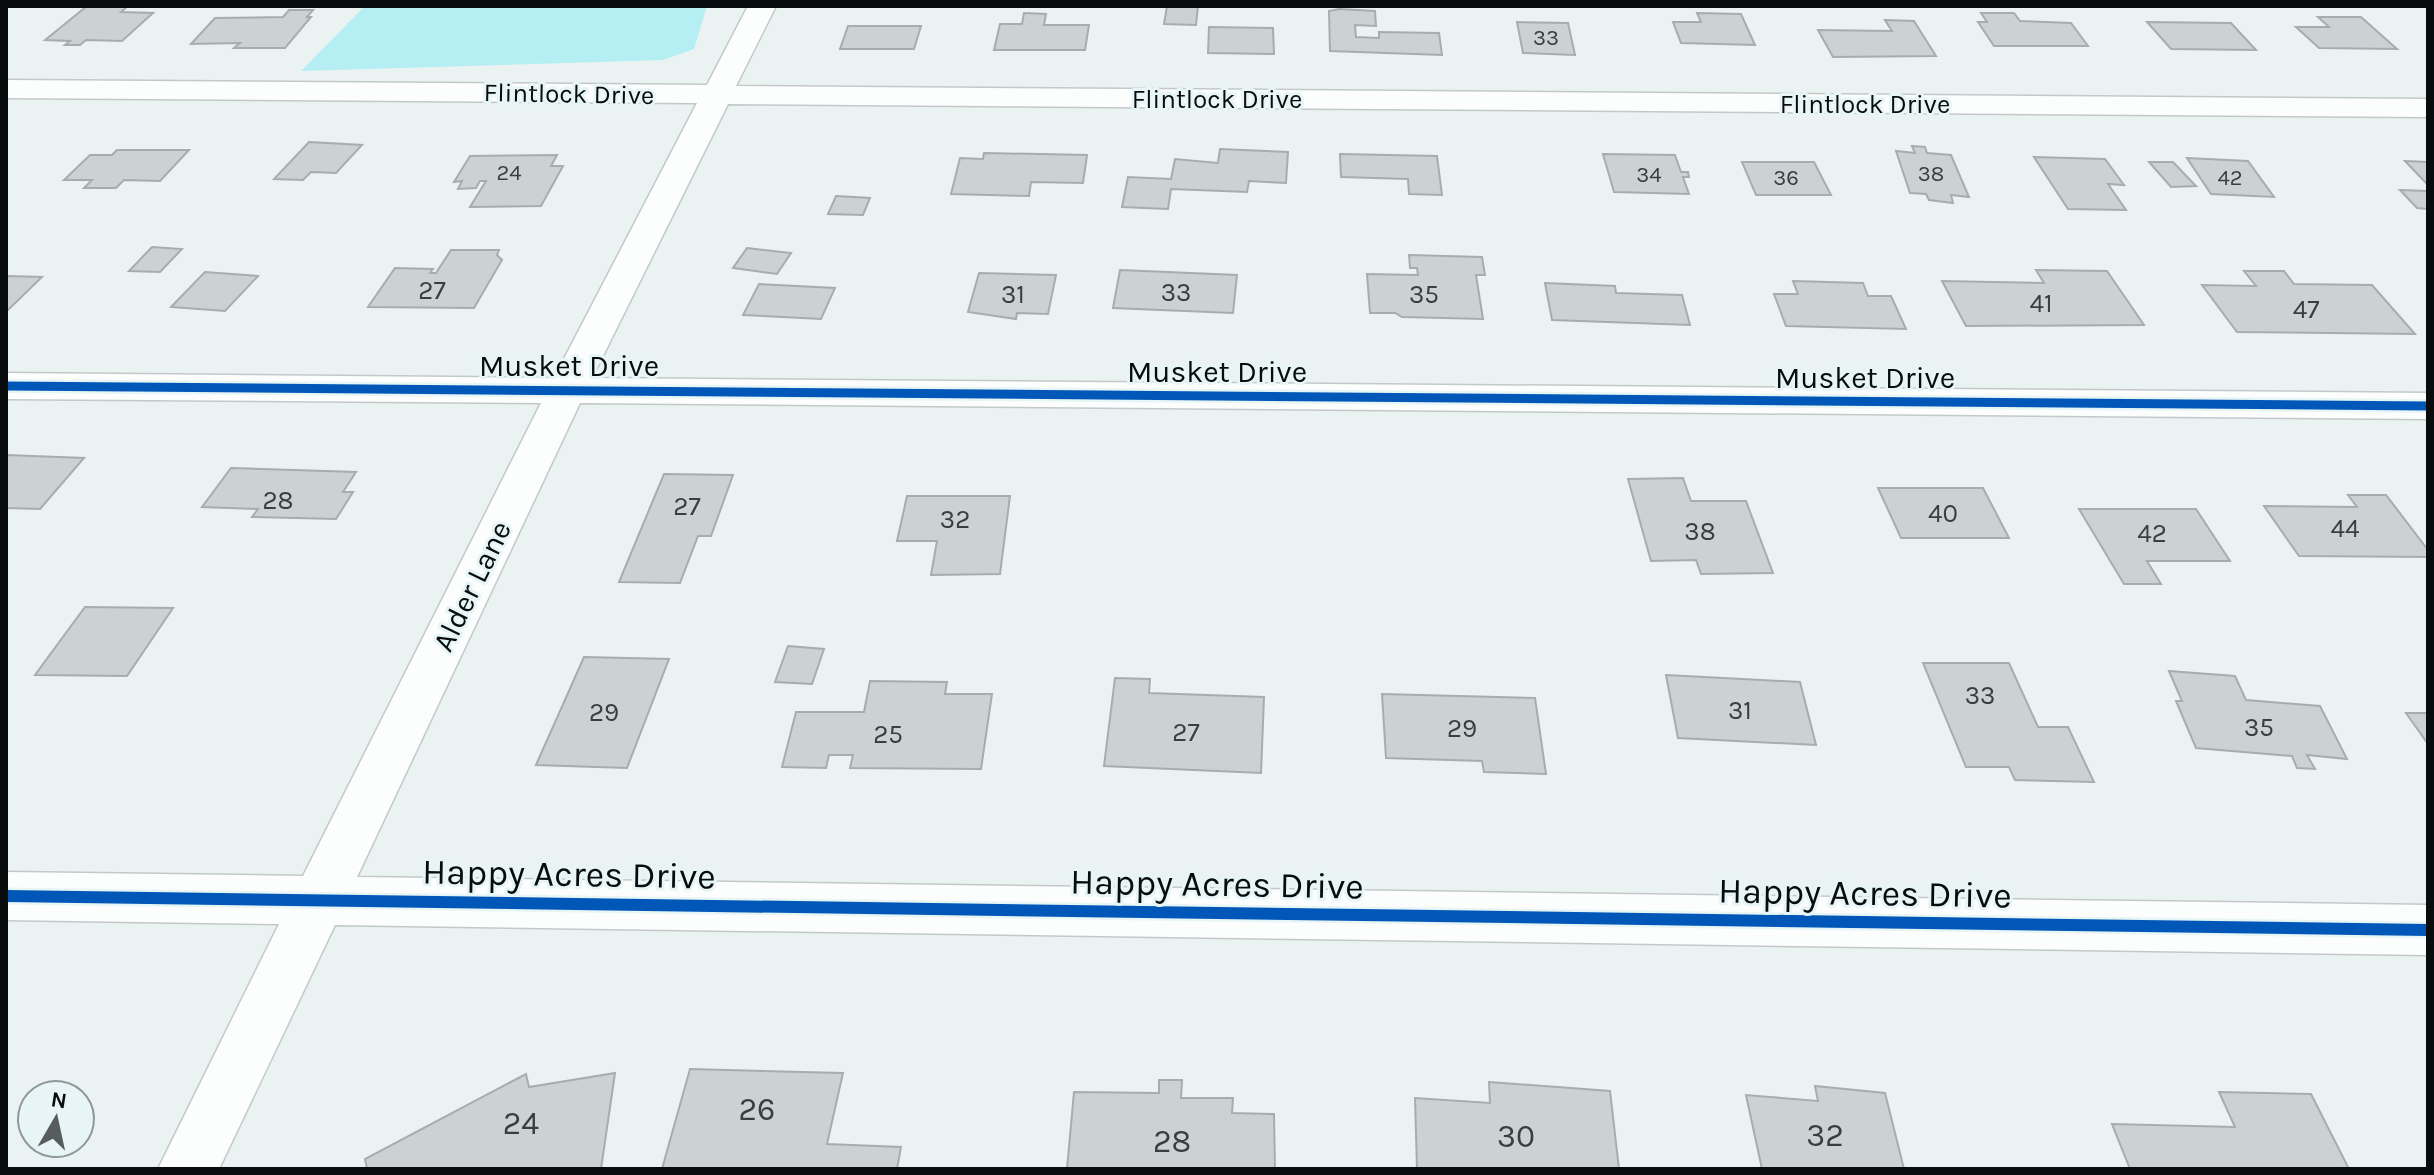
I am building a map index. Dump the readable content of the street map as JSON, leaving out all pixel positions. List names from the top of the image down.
{
  "streets": {
    "street": [
      "Flintlock Drive",
      "Musket Drive",
      "Alder Lane",
      "Happy Acres Drive"
    ]
  },
  "crossings": [
    ["Flintlock Drive", "Alder Lane"],
    ["Musket Drive", "Alder Lane"],
    ["Alder Lane", "Happy Acres Drive"]
  ],
  "house_numbers": [
    "33",
    "24",
    "38",
    "34",
    "36",
    "42",
    "27",
    "33",
    "31",
    "35",
    "41",
    "47",
    "28",
    "27",
    "40",
    "32",
    "44",
    "38",
    "42",
    "33",
    "31",
    "29",
    "35",
    "29",
    "27",
    "25",
    "26",
    "24",
    "32",
    "30",
    "28"
  ],
  "north": "top"
}
